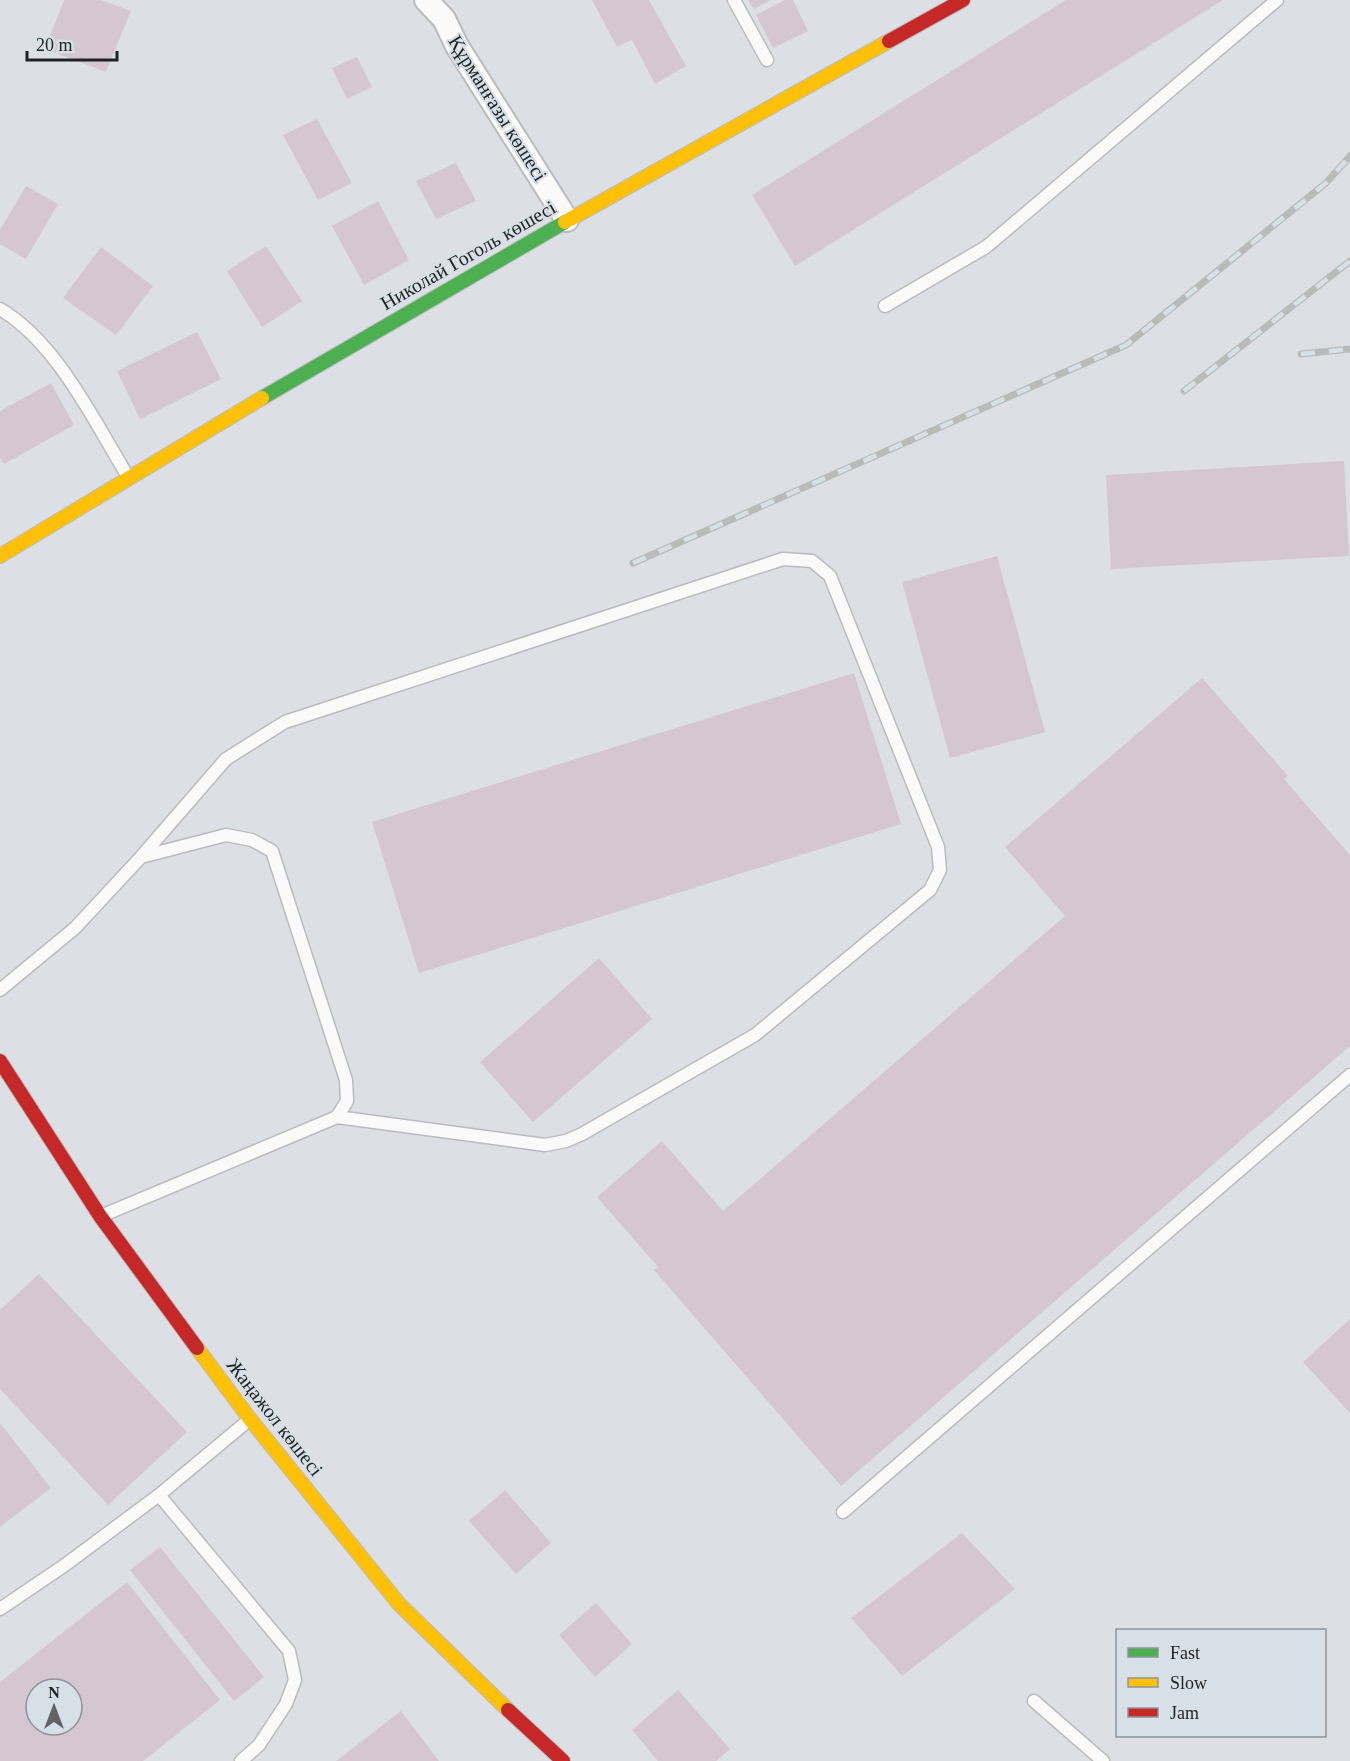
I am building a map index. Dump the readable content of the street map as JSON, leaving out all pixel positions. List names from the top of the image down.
{
  "streets": {
    "street": ["Құрманғазы көшесі", "Николай Гоголь көшесі", "Жаңажол көшесі"]
  },
  "crossings": [
    ["Құрманғазы көшесі", "Николай Гоголь көшесі"]
  ],
  "legend": ["Fast", "Slow", "Jam"],
  "scale_bar": "20 m",
  "north": "top"
}
